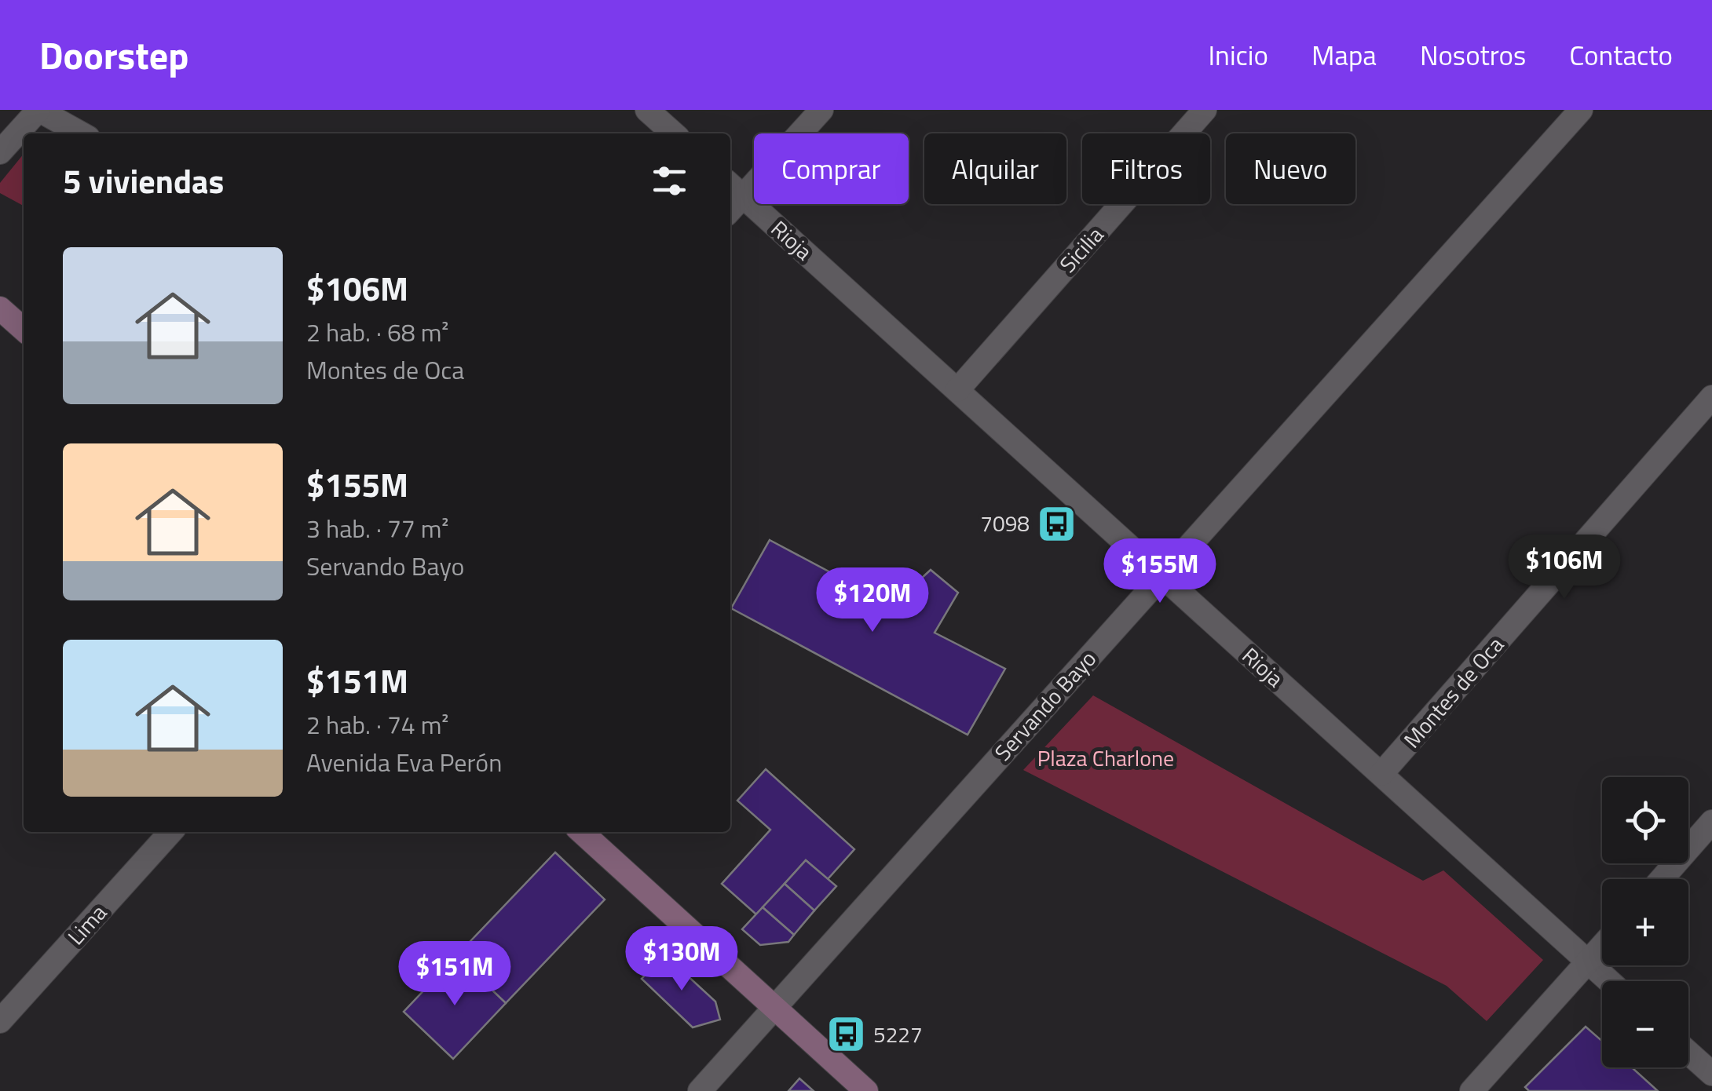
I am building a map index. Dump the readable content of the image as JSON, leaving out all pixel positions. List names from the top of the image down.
{
  "streets": {
    "street": [
      "Rioja",
      "Sicilia",
      "Montes de Oca",
      "Servando Bayo",
      "Lima"
    ]
  },
  "crossings": [
    ["Rioja", "Sicilia"],
    ["Rioja", "Montes de Oca"],
    ["Rioja", "Servando Bayo"]
  ],
  "parks": ["Plaza Charlone"],
  "places": {
    "bus stop": ["7098", "5227"]
  },
  "page": {
    "header": "Doorstep",
    "nav": [
      "Inicio",
      "Mapa",
      "Nosotros",
      "Contacto"
    ],
    "chip": [
      "Comprar",
      "Alquilar",
      "Filtros",
      "Nuevo"
    ],
    "heading": "5 viviendas",
    "list": [
      {
        "name": "$106M",
        "note": "2 hab. · 68 m² · Montes de Oca"
      },
      {
        "name": "$155M",
        "note": "3 hab. · 77 m² · Servando Bayo"
      },
      {
        "name": "$151M",
        "note": "2 hab. · 74 m² · Avenida Eva Perón"
      }
    ],
    "price": [
      "$106M",
      "$155M",
      "$120M",
      "$130M",
      "$151M"
    ],
    "map_buttons": ["+", "−"]
  }
}
